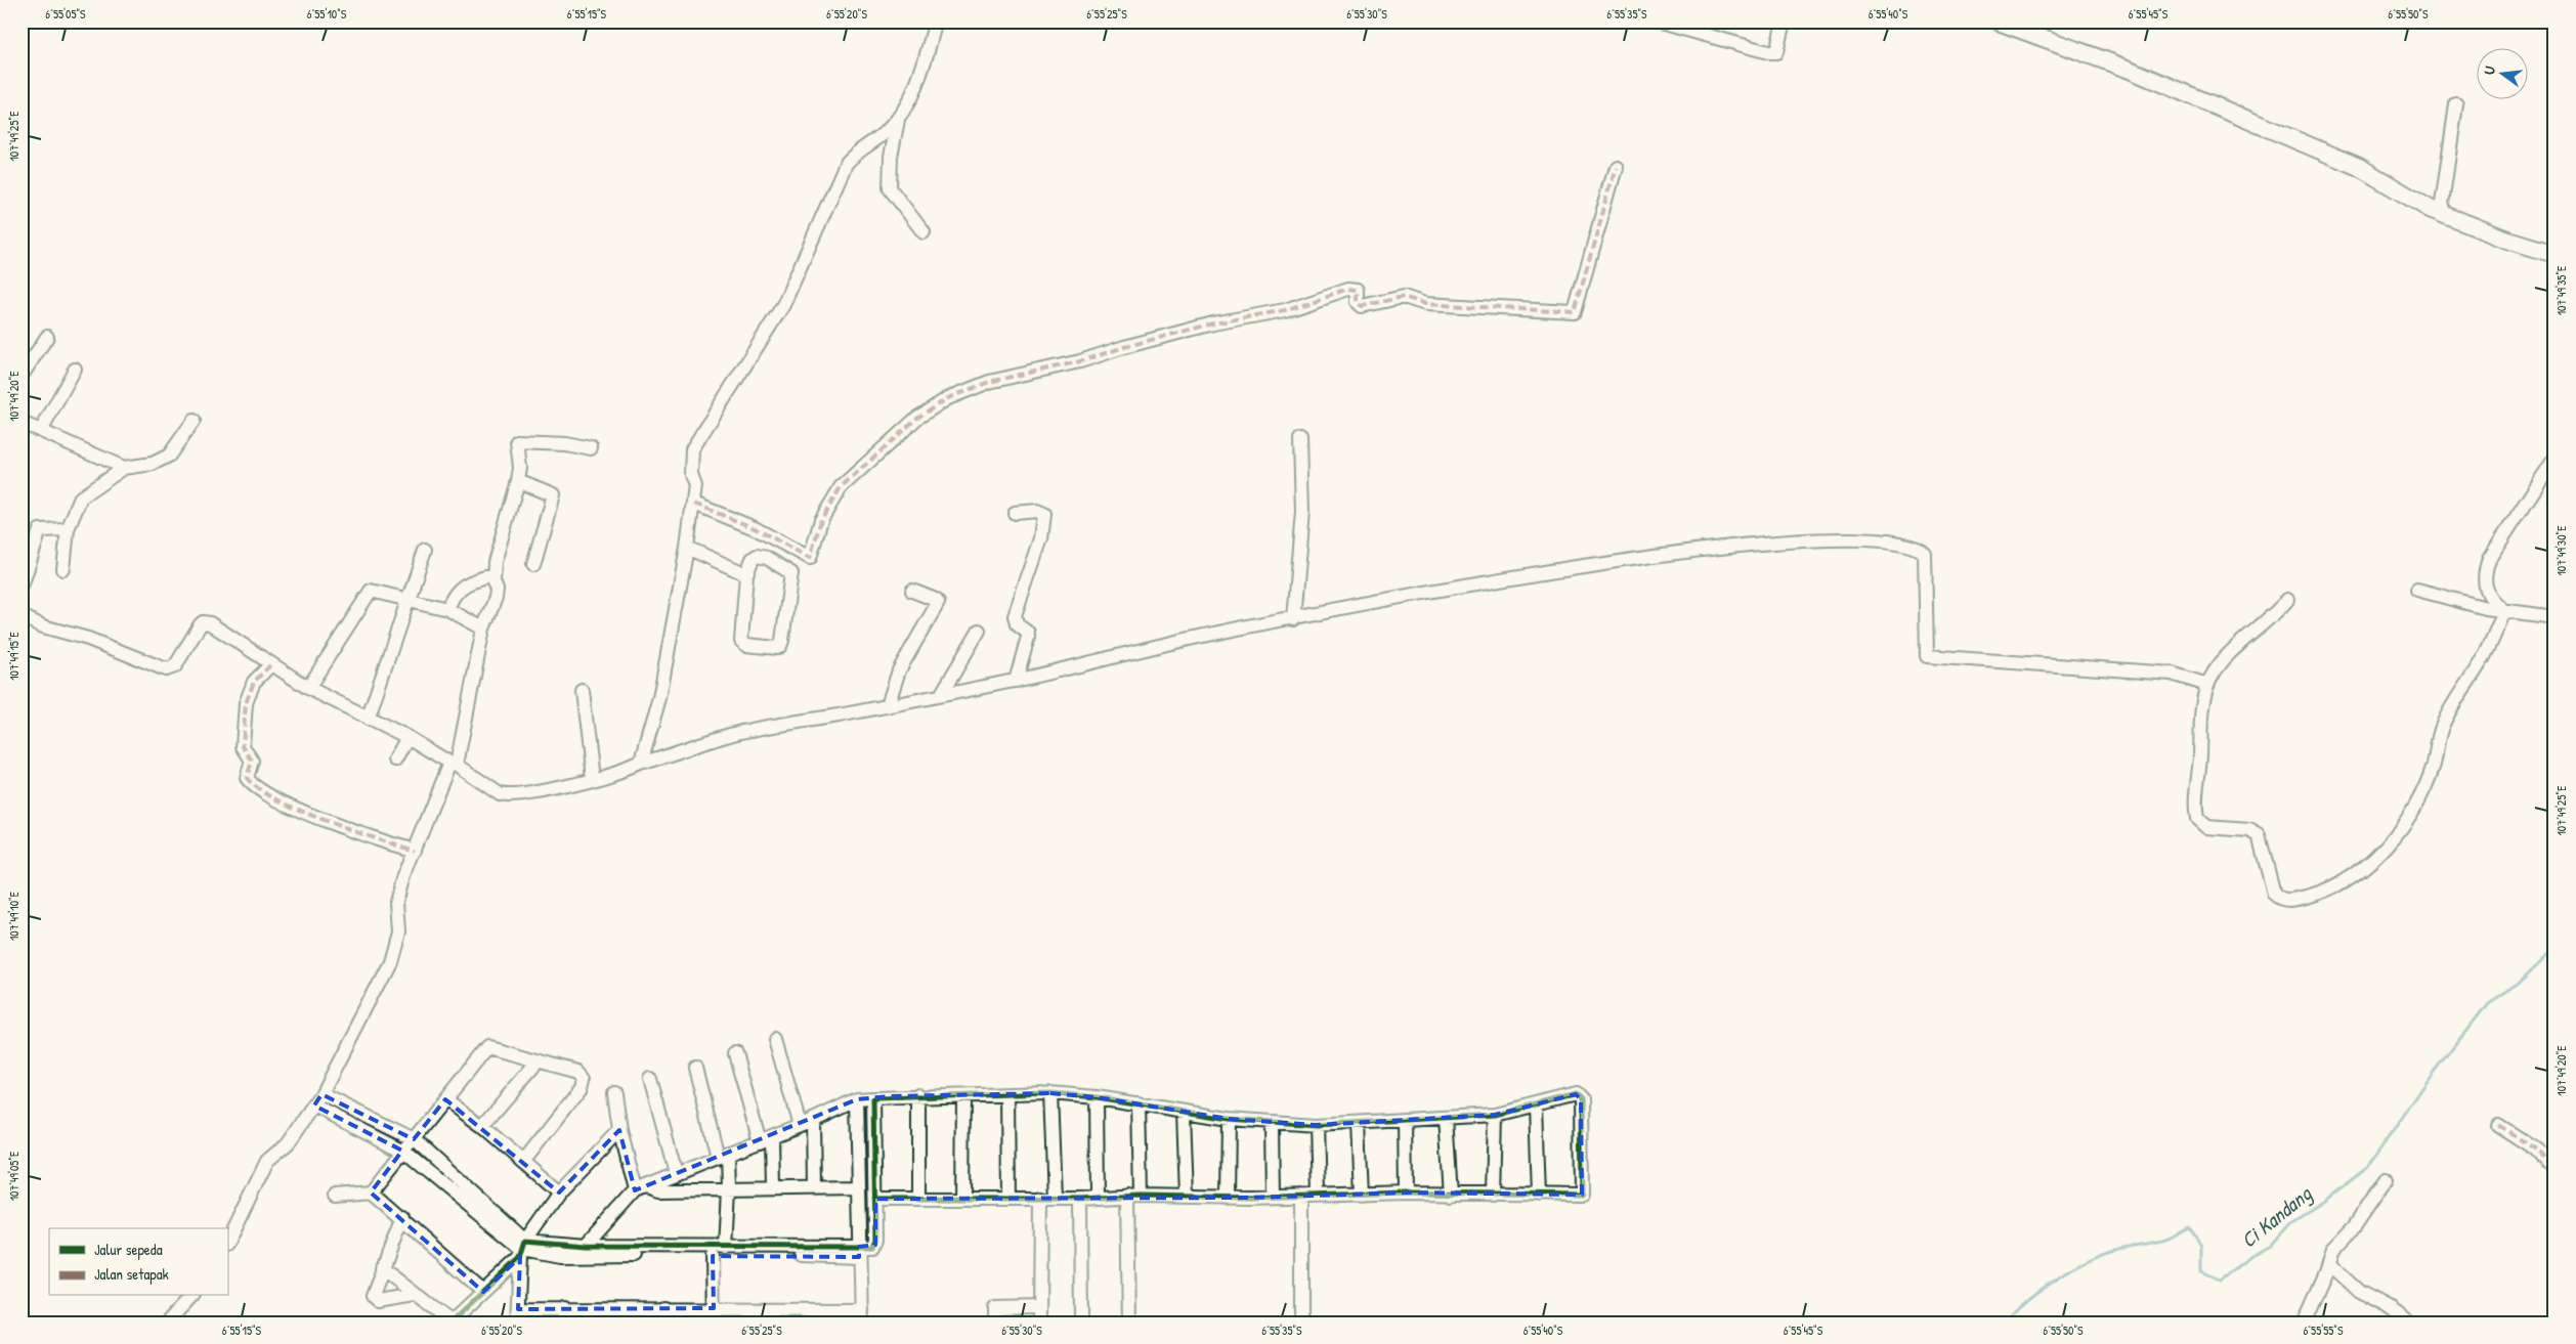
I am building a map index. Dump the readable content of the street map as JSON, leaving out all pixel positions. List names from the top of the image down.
{
  "water": ["Ci Kandang"],
  "legend": ["Jalur sepeda", "Jalan setapak"],
  "north": "left",
  "coordinates": [
    "6°55'05\"S",
    "6°55'10\"S",
    "6°55'15\"S",
    "6°55'20\"S",
    "6°55'25\"S",
    "6°55'30\"S",
    "6°55'35\"S",
    "6°55'40\"S",
    "6°55'45\"S",
    "6°55'50\"S",
    "107°49'25\"E",
    "107°49'35\"E",
    "107°49'20\"E",
    "107°49'30\"E",
    "107°49'15\"E",
    "107°49'10\"E",
    "107°49'05\"E",
    "6°55'55\"S"
  ]
}
